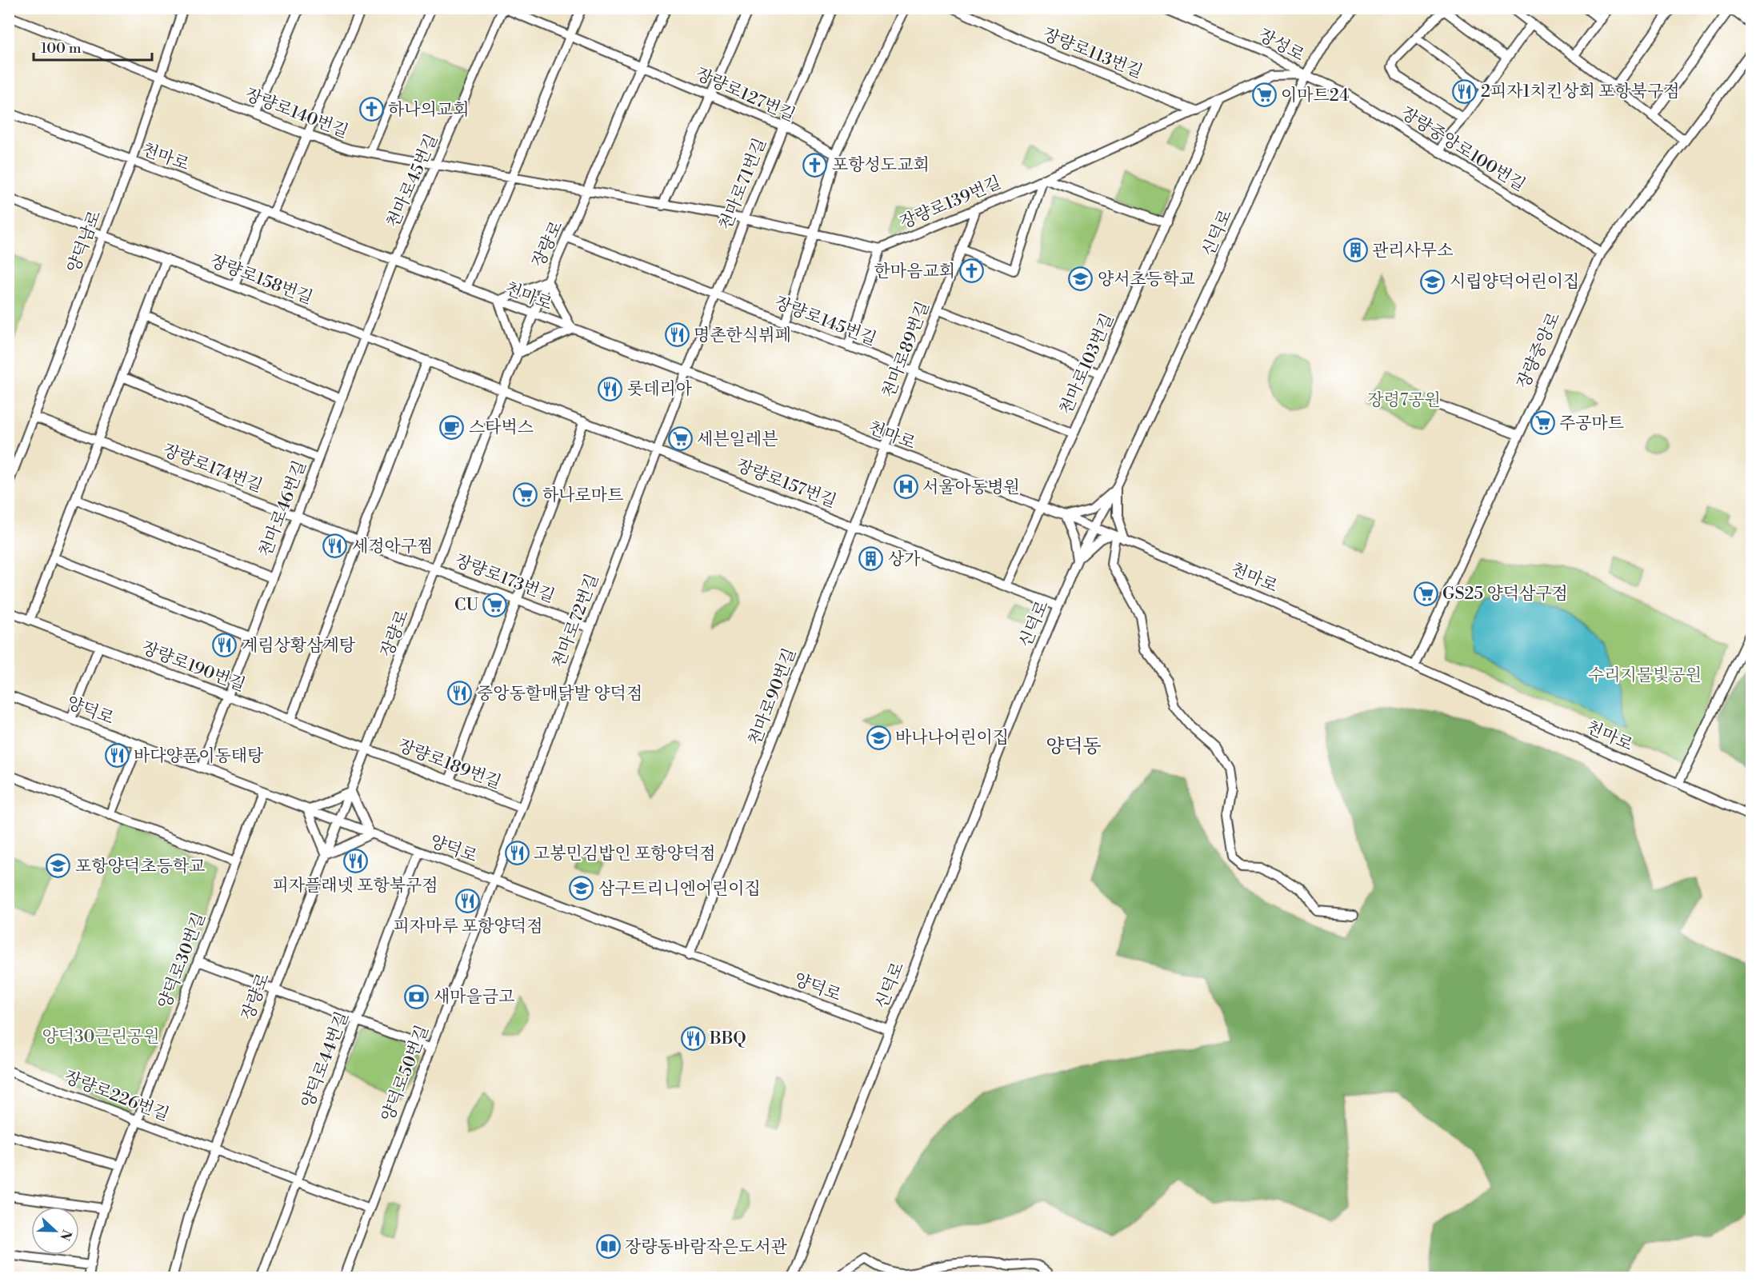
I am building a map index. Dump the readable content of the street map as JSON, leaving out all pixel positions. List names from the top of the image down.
{
  "streets": {
    "street": [
      "장성로",
      "장량로113번길",
      "장량로127번길",
      "장량로140번길",
      "장량중앙로100번길",
      "천마로",
      "천마로45번길",
      "천마로71번길",
      "장량로139번길",
      "신덕로",
      "양덕남로",
      "장량로",
      "장량로158번길",
      "장량로145번길",
      "천마로89번길",
      "장량중앙로",
      "천마로103번길",
      "장량로174번길",
      "장량로157번길",
      "천마로46번길",
      "장량로173번길",
      "천마로72번길",
      "장량로190번길",
      "천마로90번길",
      "양덕로",
      "장량로189번길",
      "양덕로30번길",
      "양덕로44번길",
      "양덕로50번길",
      "장량로226번길"
    ]
  },
  "crossings": [
    ["장성로", "장량중앙로100번길"],
    ["장성로", "장량로139번길"],
    ["장성로", "신덕로"],
    ["장량로113번길", "장량로139번길"],
    ["장량로127번길", "천마로45번길"],
    ["장량로127번길", "천마로71번길"],
    ["장량로127번길", "장량로"],
    ["장량로140번길", "천마로45번길"],
    ["장량로140번길", "양덕남로"],
    ["장량로140번길", "장량로"],
    ["장량중앙로100번길", "장량로139번길"],
    ["장량중앙로100번길", "신덕로"],
    ["장량중앙로100번길", "장량중앙로"],
    ["천마로", "천마로45번길"],
    ["천마로", "천마로71번길"],
    ["천마로", "신덕로"],
    ["천마로", "양덕남로"],
    ["천마로", "장량로"],
    ["천마로", "천마로89번길"],
    ["천마로", "장량중앙로"],
    ["천마로", "천마로103번길"],
    ["천마로", "천마로46번길"],
    ["천마로", "천마로72번길"],
    ["천마로", "천마로90번길"],
    ["천마로45번길", "천마로46번길"],
    ["천마로71번길", "장량로145번길"],
    ["천마로71번길", "천마로72번길"],
    ["장량로139번길", "신덕로"],
    ["장량로139번길", "천마로89번길"],
    ["장량로139번길", "천마로103번길"],
    ["신덕로", "장량로157번길"],
    ["신덕로", "양덕로"],
    ["양덕남로", "장량로158번길"],
    ["양덕남로", "장량로174번길"],
    ["장량로", "장량로158번길"],
    ["장량로", "장량로145번길"],
    ["장량로", "장량로174번길"],
    ["장량로", "장량로157번길"],
    ["장량로", "장량로173번길"],
    ["장량로", "장량로190번길"],
    ["장량로", "양덕로"],
    ["장량로", "장량로189번길"],
    ["장량로", "장량로226번길"],
    ["장량로158번길", "장량로157번길"],
    ["장량로158번길", "천마로46번길"],
    ["장량로145번길", "천마로89번길"],
    ["장량로145번길", "천마로103번길"],
    ["천마로89번길", "천마로90번길"],
    ["천마로103번길", "장량로157번길"],
    ["장량로174번길", "천마로46번길"],
    ["장량로174번길", "장량로173번길"],
    ["장량로157번길", "천마로72번길"],
    ["장량로157번길", "천마로90번길"],
    ["천마로46번길", "장량로190번길"],
    ["천마로46번길", "양덕로"],
    ["장량로173번길", "천마로72번길"],
    ["천마로72번길", "양덕로"],
    ["천마로72번길", "장량로189번길"],
    ["천마로72번길", "양덕로50번길"],
    ["장량로190번길", "장량로189번길"],
    ["천마로90번길", "양덕로"],
    ["양덕로", "양덕로30번길"],
    ["양덕로", "양덕로44번길"],
    ["양덕로", "양덕로50번길"],
    ["양덕로30번길", "장량로226번길"],
    ["양덕로44번길", "장량로226번길"],
    ["양덕로50번길", "장량로226번길"]
  ],
  "districts": ["양덕동"],
  "parks": ["장령7공원", "수리지물빛공원", "양덕30근린공원"],
  "places": {
    "restaurant": [
      "2피자1치킨상회 포항북구점",
      "명촌한식뷔페",
      "롯데리아",
      "세정아구찜",
      "계림상황삼계탕",
      "중앙동할매닭발 양덕점",
      "바다양푼이동태탕",
      "고봉민김밥인 포항양덕점",
      "피자플래넷 포항북구점",
      "피자마루 포항양덕점",
      "BBQ"
    ],
    "supermarket": [
      "이마트24",
      "주공마트",
      "세븐일레븐",
      "하나로마트",
      "GS25 양덕삼구점",
      "CU"
    ],
    "church": ["하나의교회", "포항성도교회", "한마음교회"],
    "building": ["관리사무소", "상가"],
    "school or university": [
      "양서초등학교",
      "시립양덕어린이집",
      "바나나어린이집",
      "포항양덕초등학교",
      "삼구트리니엔어린이집"
    ],
    "cafe": ["스타벅스"],
    "hospital": ["서울아동병원"],
    "bank": ["새마을금고"],
    "library": ["장량동바람작은도서관"]
  },
  "scale_bar": "100 m",
  "north": "right"
}
